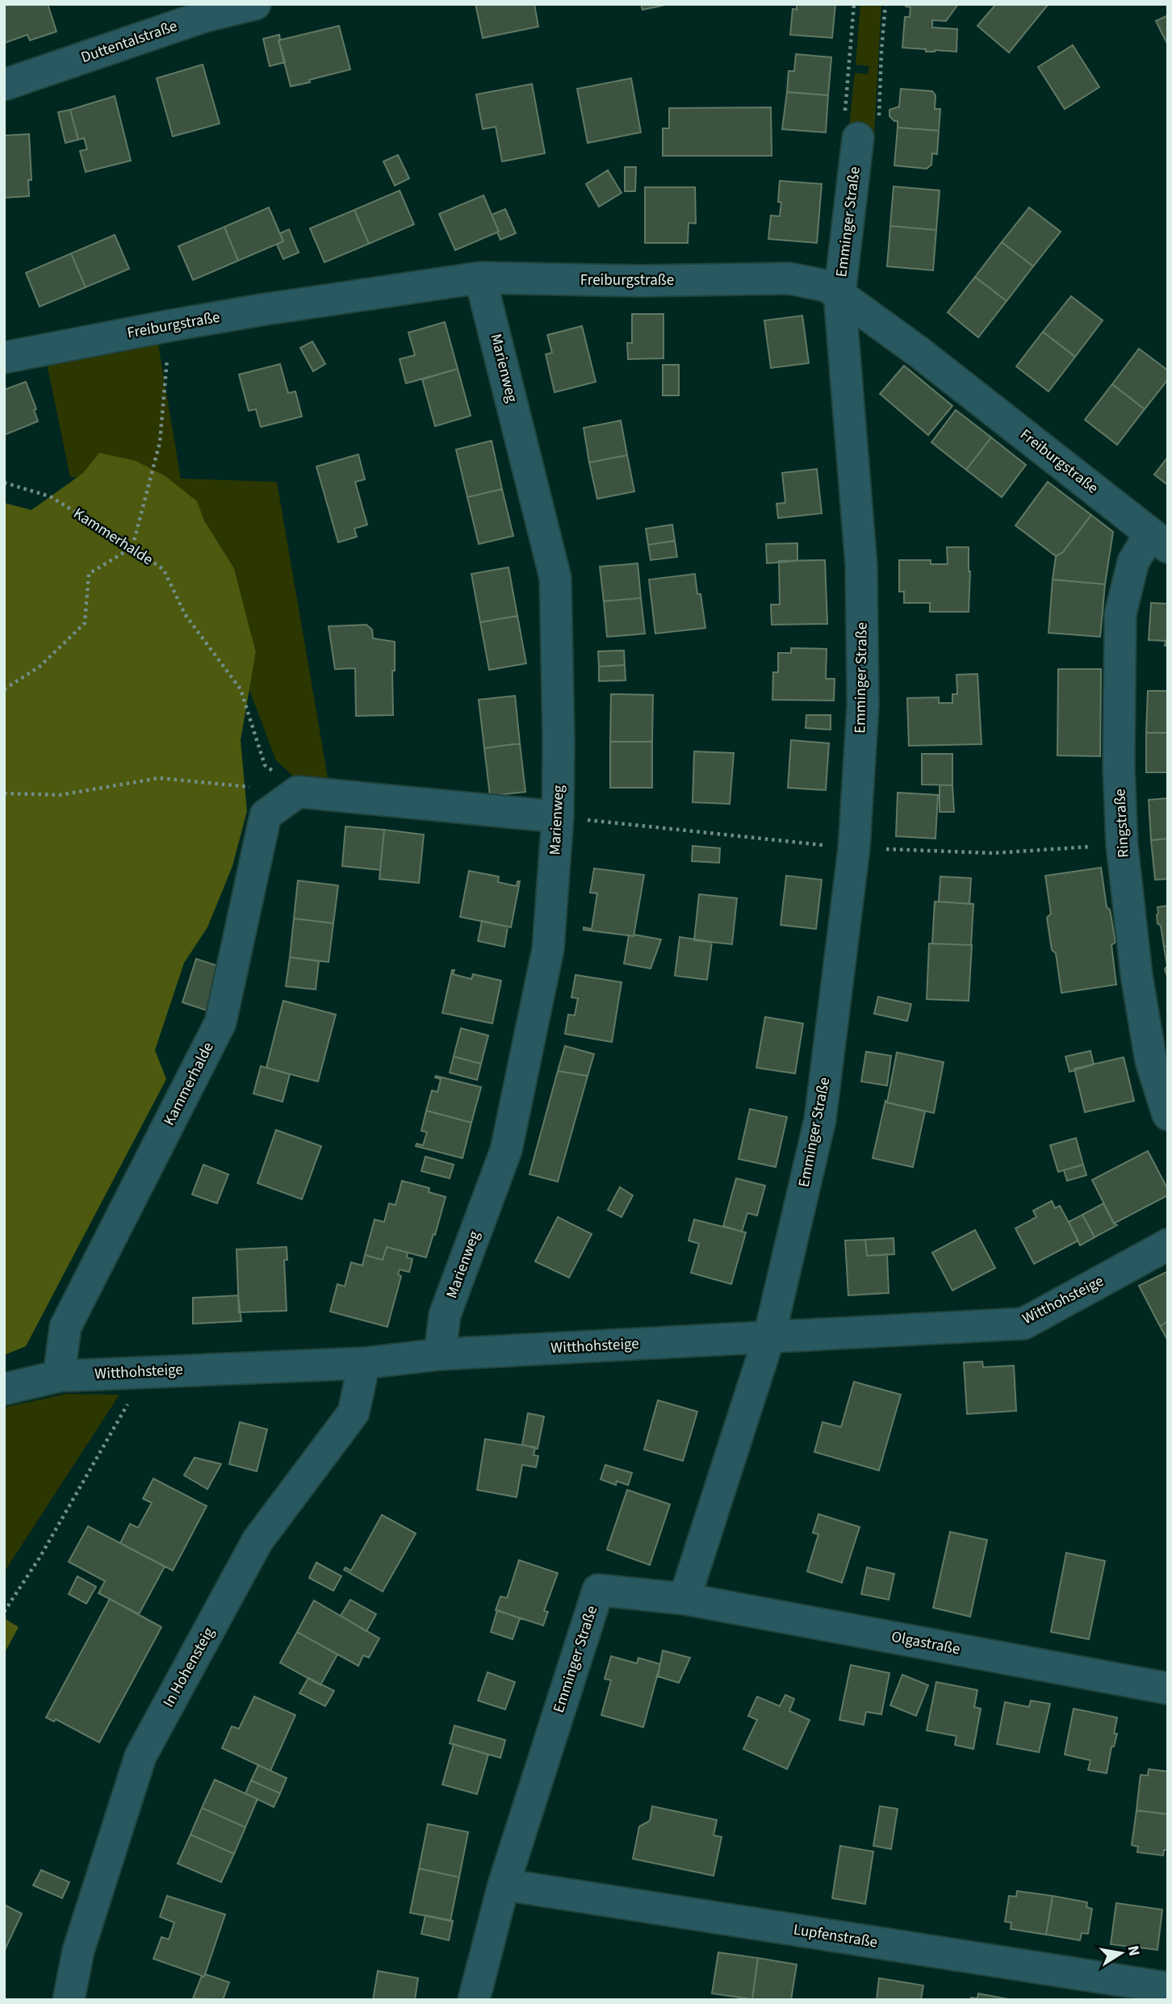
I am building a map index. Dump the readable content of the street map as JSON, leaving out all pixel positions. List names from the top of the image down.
{
  "streets": {
    "street": [
      "Duttentalstraße",
      "Emminger Straße",
      "Freiburgstraße",
      "Marienweg",
      "Kammerhalde",
      "Ringstraße",
      "Witthohsteige",
      "Olgastraße",
      "In Hohensteig",
      "Lupfenstraße"
    ]
  },
  "crossings": [
    ["Emminger Straße", "Freiburgstraße"],
    ["Emminger Straße", "Witthohsteige"],
    ["Emminger Straße", "Olgastraße"],
    ["Emminger Straße", "Lupfenstraße"],
    ["Freiburgstraße", "Marienweg"],
    ["Freiburgstraße", "Ringstraße"],
    ["Marienweg", "Witthohsteige"],
    ["Kammerhalde", "Witthohsteige"],
    ["Witthohsteige", "In Hohensteig"]
  ],
  "north": "right"
}
